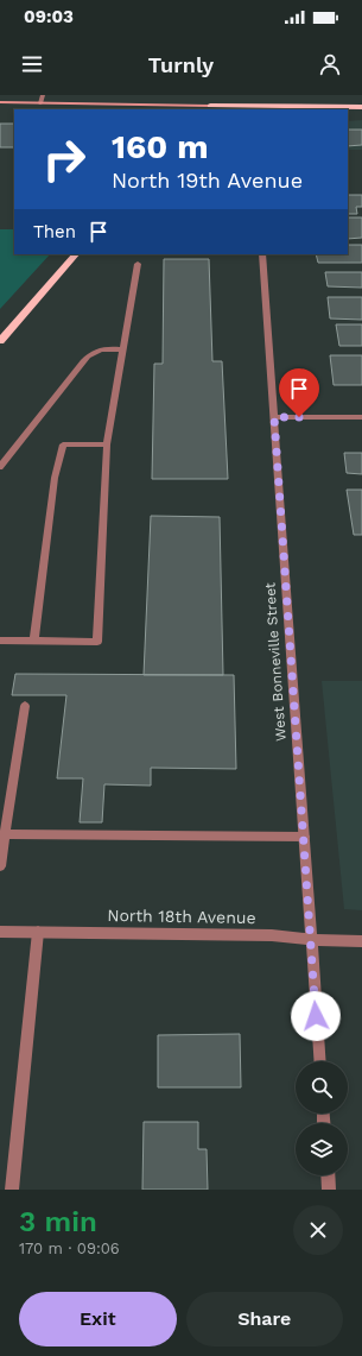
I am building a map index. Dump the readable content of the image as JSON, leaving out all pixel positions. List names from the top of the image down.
{
  "streets": {
    "street": ["West Bonneville Street", "North 18th Avenue"]
  },
  "crossings": [
    ["West Bonneville Street", "North 18th Avenue"]
  ],
  "page": {
    "status": "09:03",
    "header": "Turnly",
    "turn": ["160 m", "North 19th Avenue"],
    "then": "Then",
    "heading": ["3 min", "170 m · 09:06"],
    "buttons": ["Exit", "Share"]
  }
}
